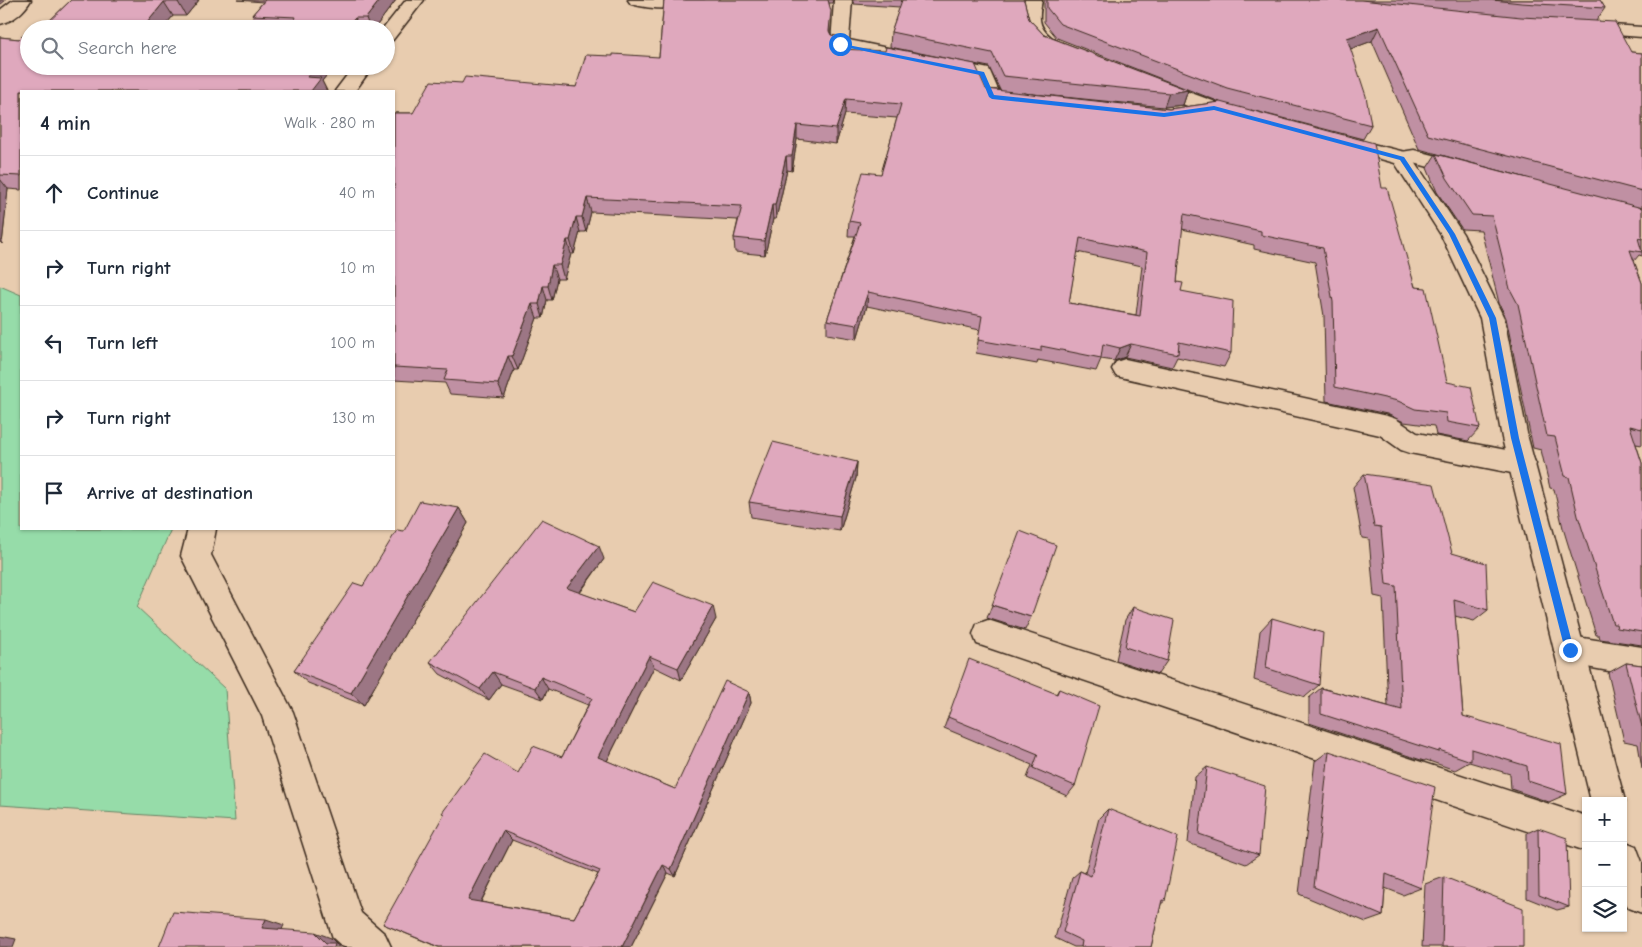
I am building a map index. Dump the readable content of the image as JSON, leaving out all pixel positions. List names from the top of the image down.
{
  "page": {
    "search": "Search here",
    "heading": ["4 min", "Walk · 280 m"],
    "list": [
      ["Continue", "40 m"],
      ["Turn right", "10 m"],
      ["Turn left", "100 m"],
      ["Turn right", "130 m"],
      "Arrive at destination"
    ],
    "map_buttons": ["+", "−"]
  }
}
